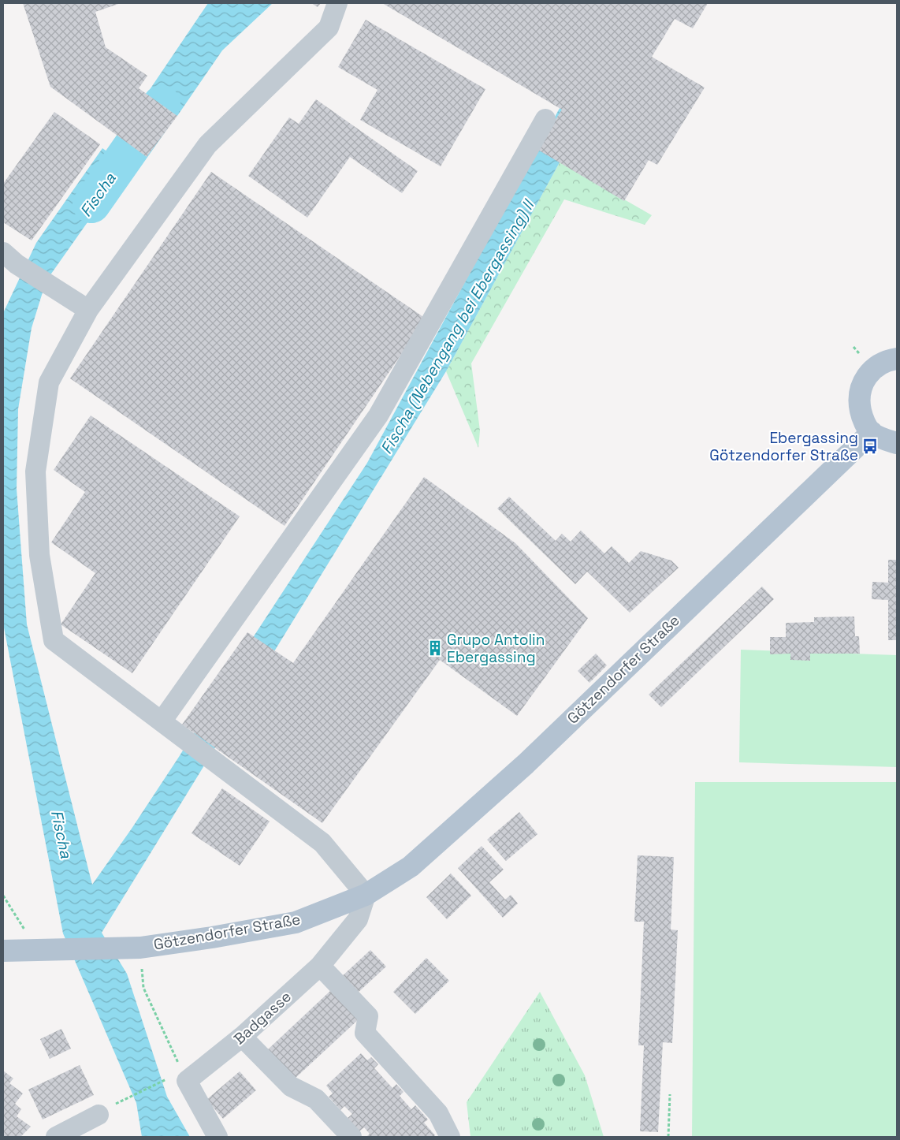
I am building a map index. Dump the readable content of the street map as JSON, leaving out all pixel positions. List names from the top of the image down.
{
  "streets": {
    "main road": ["Götzendorfer Straße"],
    "street": ["Badgasse"]
  },
  "crossings": [
    ["Götzendorfer Straße", "Badgasse"]
  ],
  "water": ["Fischa", "Fischa (Nebengang bei Ebergassing) II"],
  "places": {
    "bus stop": ["Ebergassing Götzendorfer Straße"],
    "building": ["Grupo Antolin Ebergassing"]
  }
}
